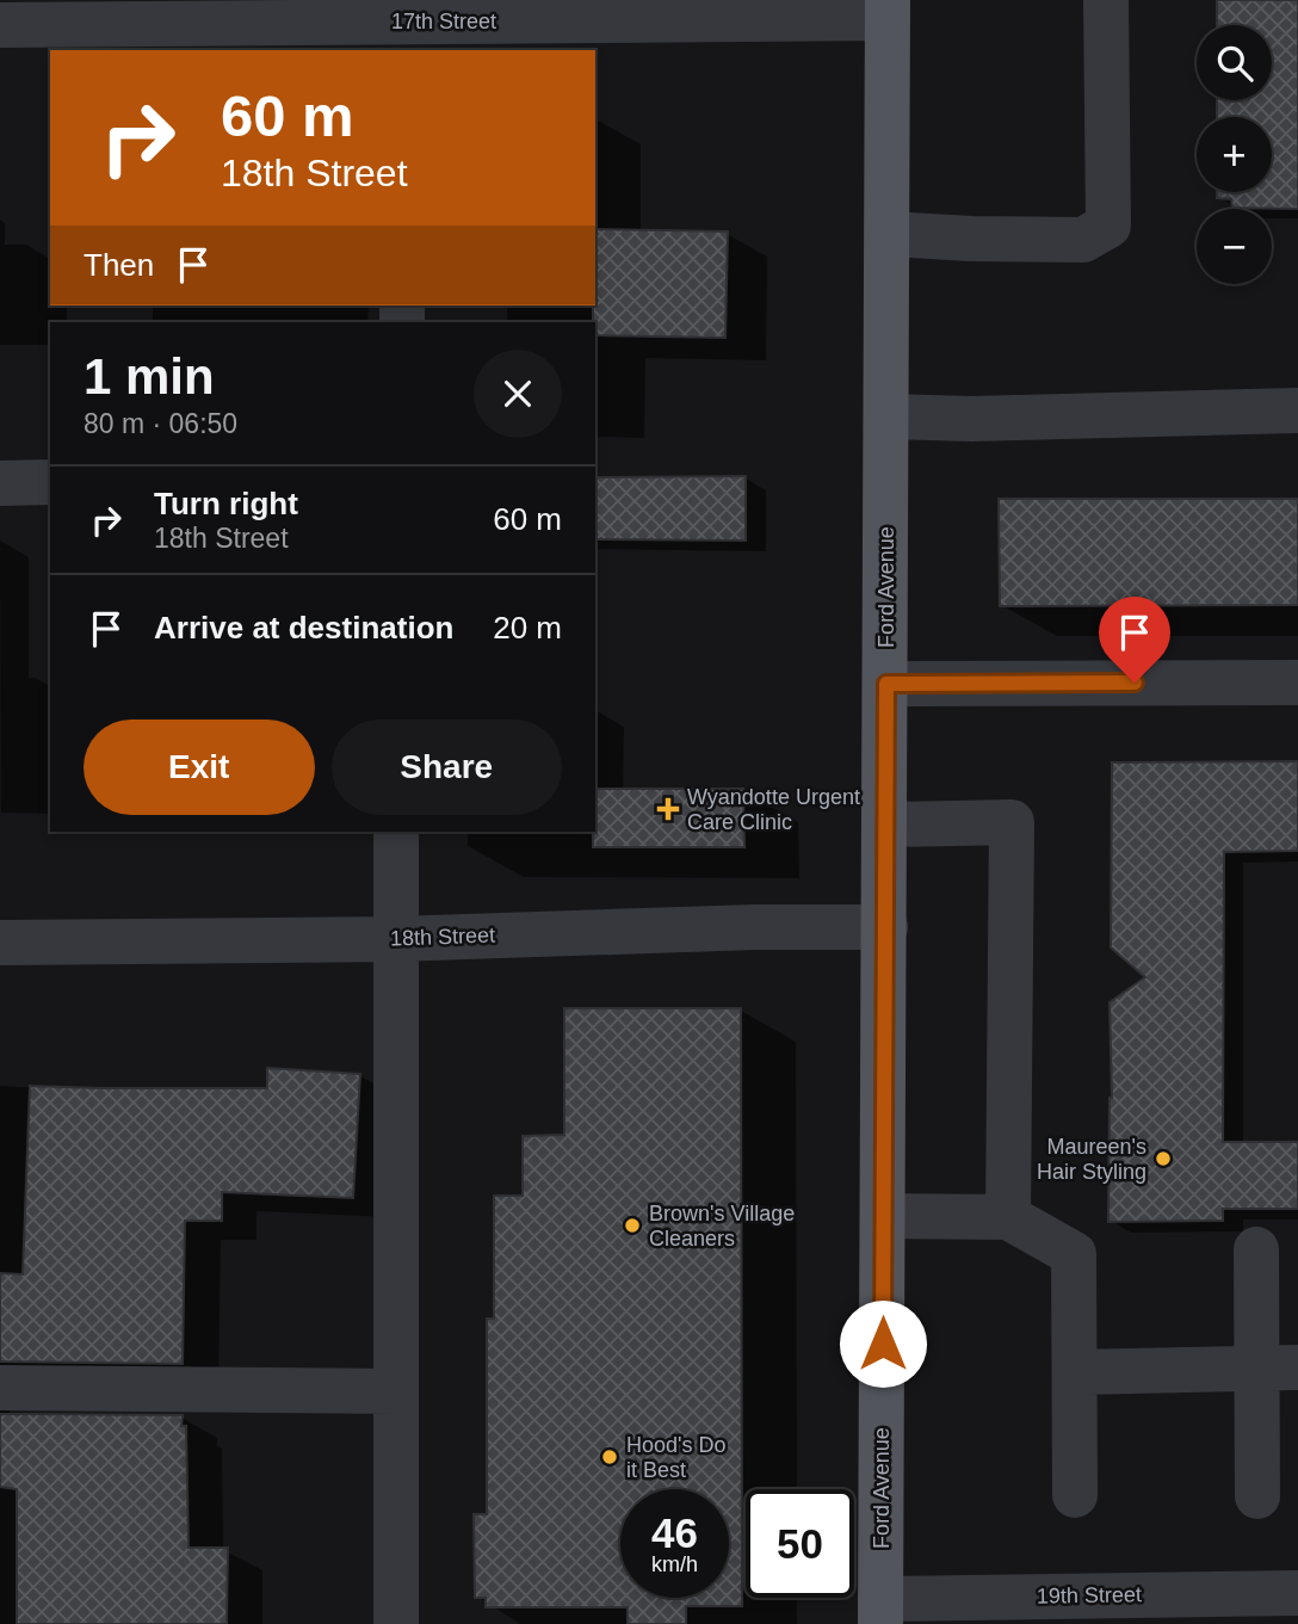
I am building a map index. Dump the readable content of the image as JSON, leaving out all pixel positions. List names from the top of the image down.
{
  "streets": {
    "main road": ["Ford Avenue"],
    "street": ["17th Street", "18th Street", "19th Street"]
  },
  "crossings": [
    ["17th Street", "Ford Avenue"],
    ["Ford Avenue", "18th Street"],
    ["Ford Avenue", "19th Street"]
  ],
  "places": {
    "health": ["Wyandotte Urgent Care Clinic"],
    "other": ["Maureen's Hair Styling", "Brown's Village Cleaners", "Hood's Do it Best"]
  },
  "page": {
    "map_buttons": ["+", "−"],
    "turn": ["60 m", "18th Street"],
    "then": "Then",
    "heading": ["1 min", "80 m · 06:50"],
    "list": [
      {
        "name": "Turn right",
        "note": "18th Street",
        "value": "60 m"
      },
      {
        "name": "Arrive at destination",
        "value": "20 m"
      }
    ],
    "buttons": ["Exit", "Share"],
    "speed": "46 km/h",
    "limit": "50"
  }
}
